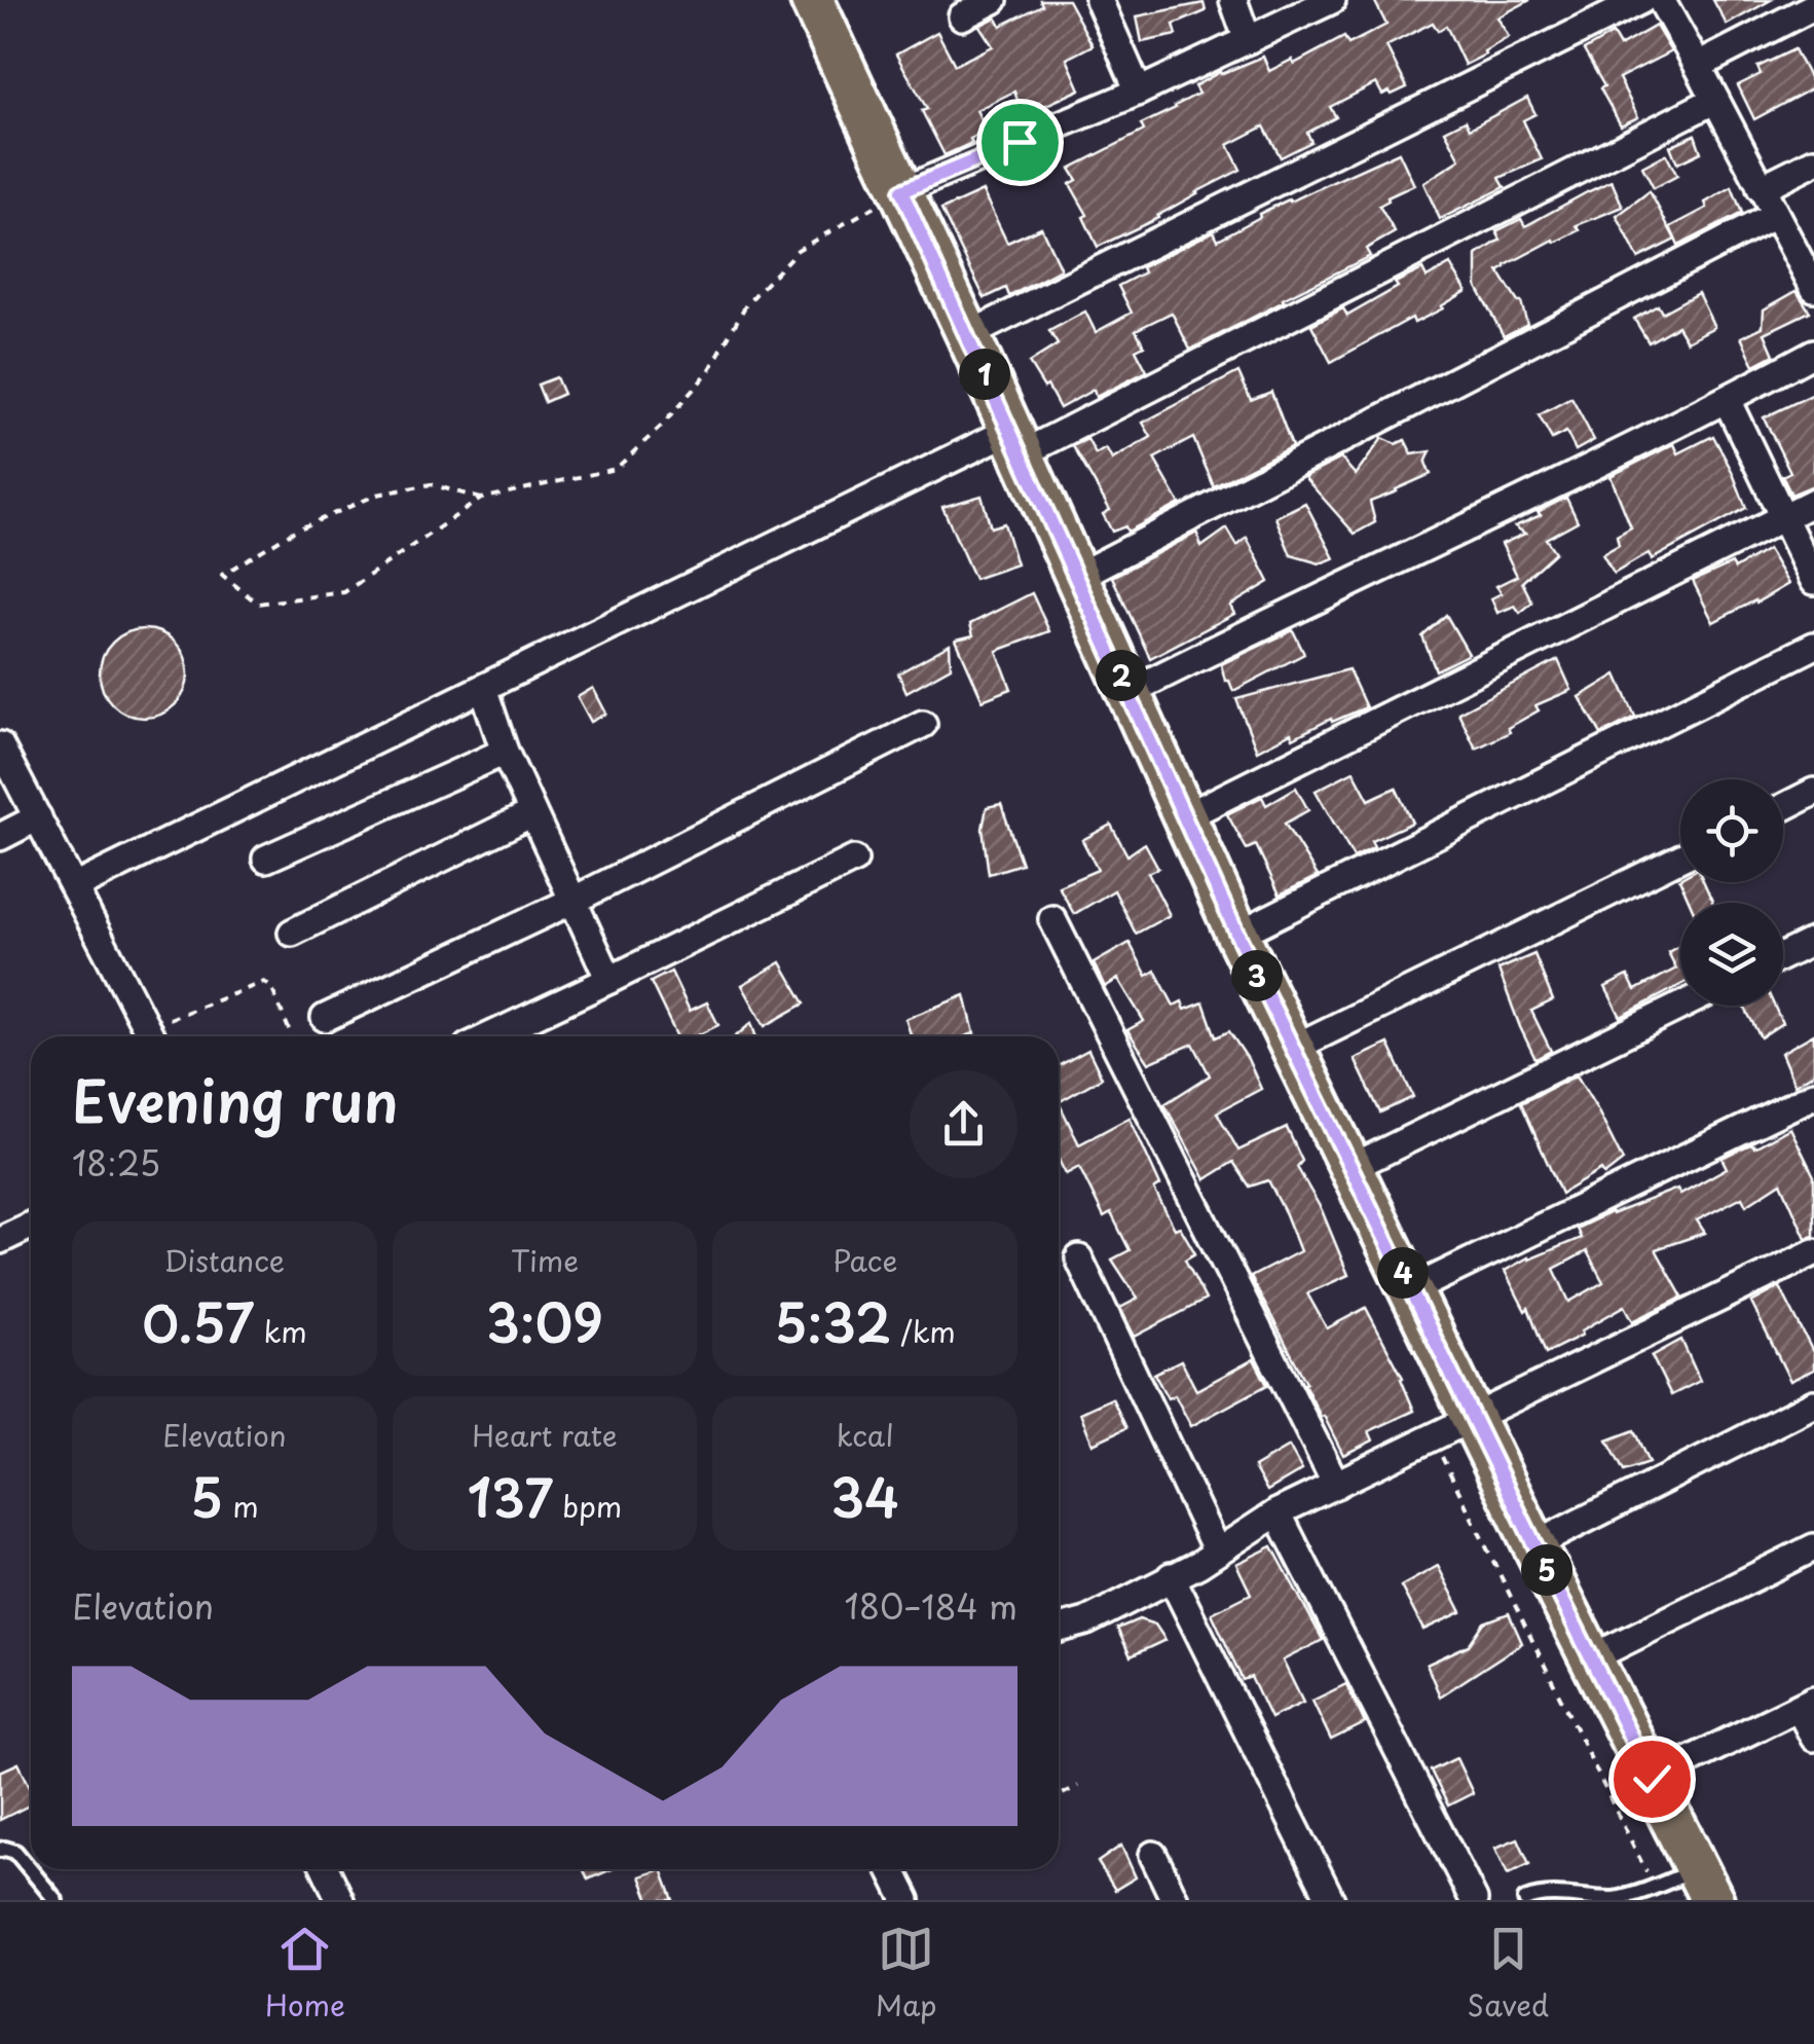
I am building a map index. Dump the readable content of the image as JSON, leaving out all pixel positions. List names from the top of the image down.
{
  "page": {
    "pins": [
      "1",
      "2",
      "3",
      "4",
      "5"
    ],
    "heading": ["Evening run", "18:25"],
    "stats": [
      ["Distance", "0.57 km"],
      ["Time", "3:09"],
      ["Pace", "5:32 /km"],
      ["Elevation", "5 m"],
      ["Heart rate", "137 bpm"],
      ["kcal", "34"]
    ],
    "chart": ["Elevation", "180–184 m"],
    "tabs": ["Home", "Map", "Saved"]
  }
}
